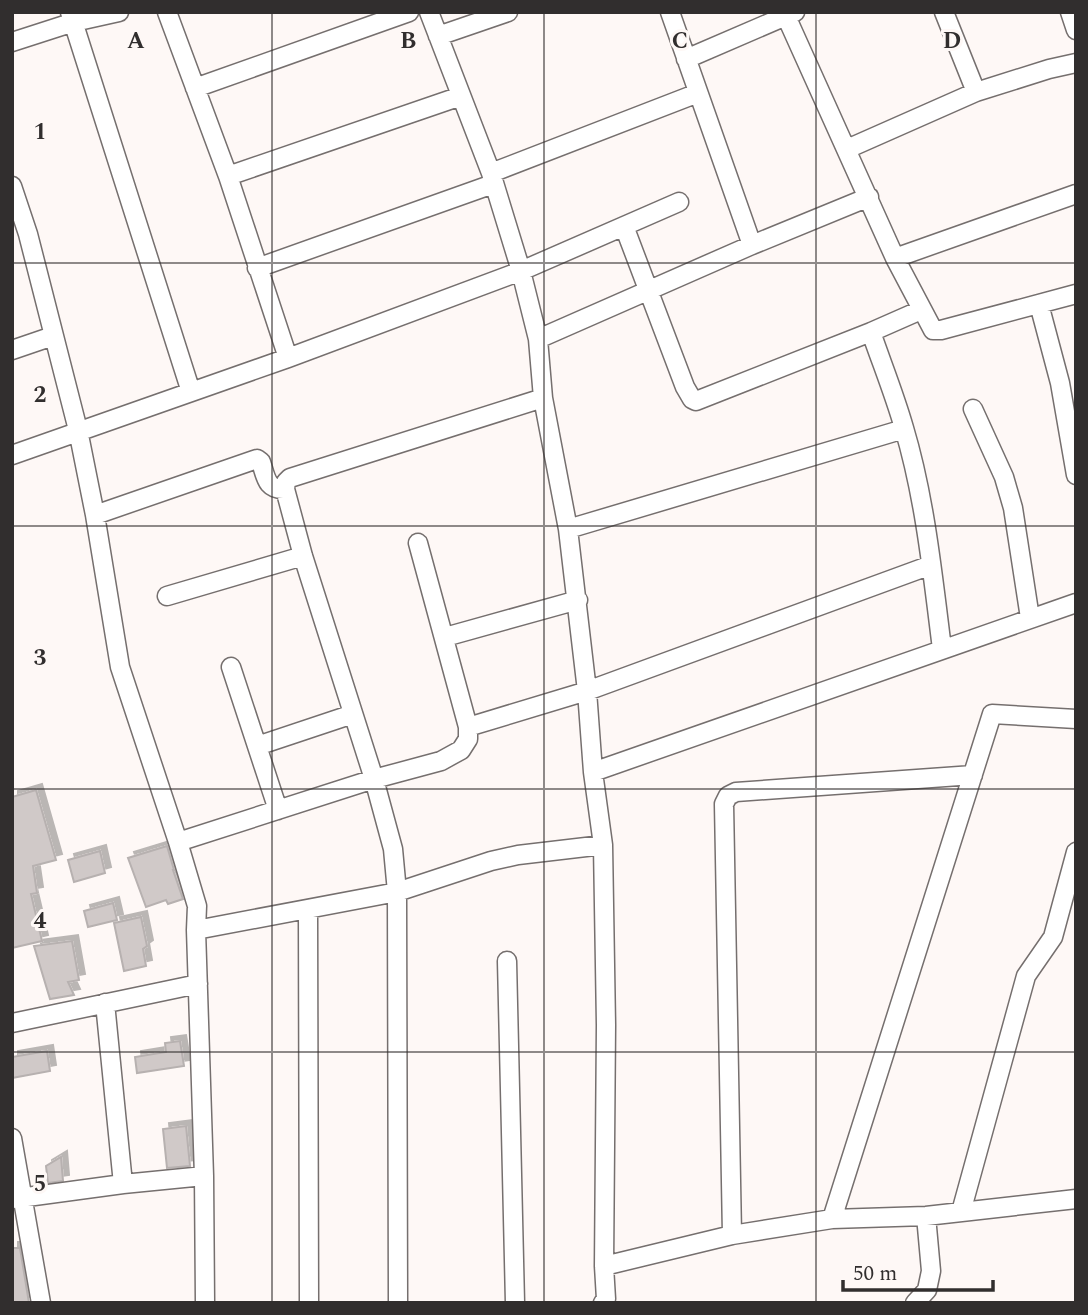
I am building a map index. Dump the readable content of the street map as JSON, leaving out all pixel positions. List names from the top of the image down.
{
  "scale_bar": "50 m",
  "grid": {
    "columns": [
      "A",
      "B",
      "C",
      "D"
    ],
    "rows": [
      "1",
      "2",
      "3",
      "4",
      "5"
    ]
  }
}
